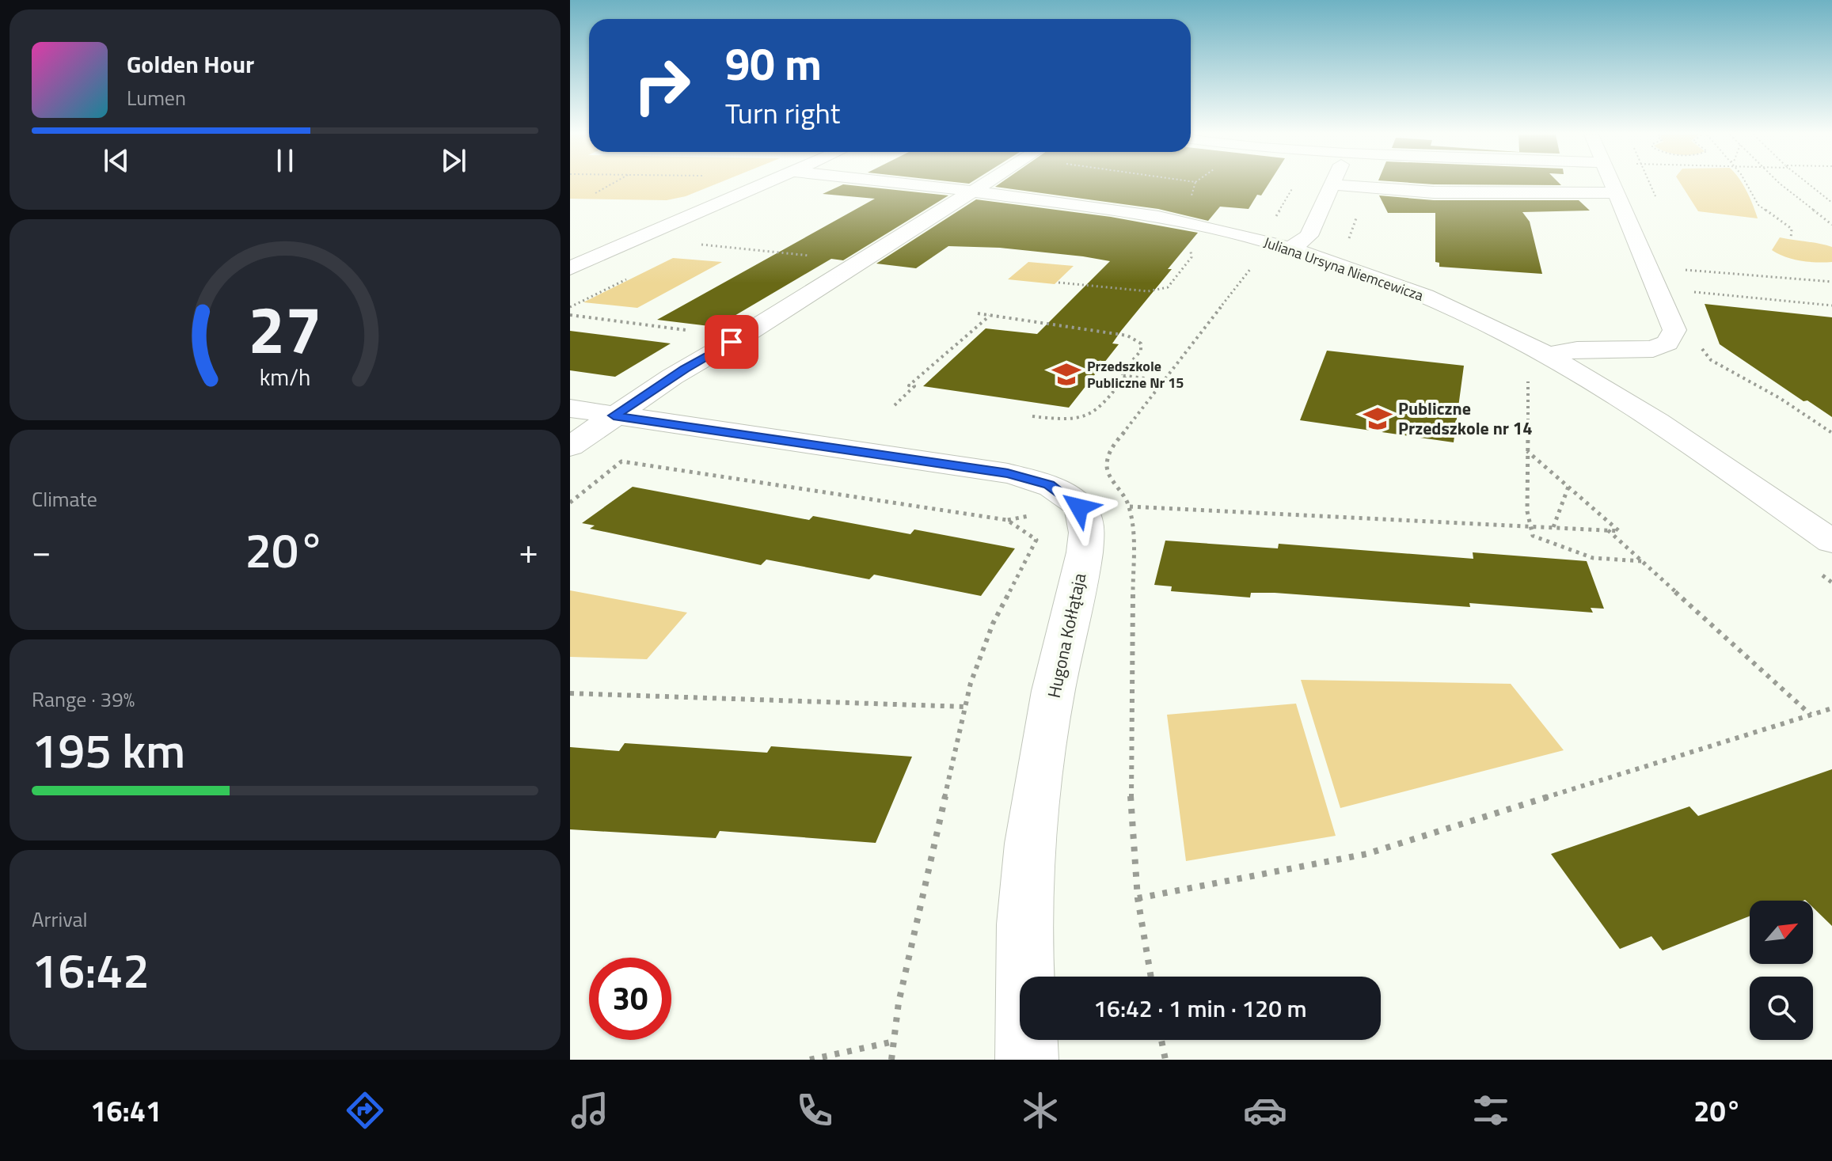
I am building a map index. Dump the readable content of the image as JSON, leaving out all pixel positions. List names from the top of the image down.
{
  "streets": {
    "street": ["Juliana Ursyna Niemcewicza", "Hugona Kołłątaja"]
  },
  "places": {
    "school or university": ["Przedszkole Publiczne Nr 15", "Publiczne Przedszkole nr 14"]
  },
  "north": "top right",
  "page": {
    "turn": ["90 m", "Turn right"],
    "song": ["Golden Hour", "Lumen"],
    "tile": [
      "Climate",
      ["Range · 39%", "195 km"],
      ["Arrival", "16:42"]
    ],
    "heat": ["−", "20°", "+"],
    "limit": "30",
    "trip": "16:42 · 1 min · 120 m",
    "tabs": ["16:41", "20°"],
    "gauge": ["27", "km/h"]
  }
}
